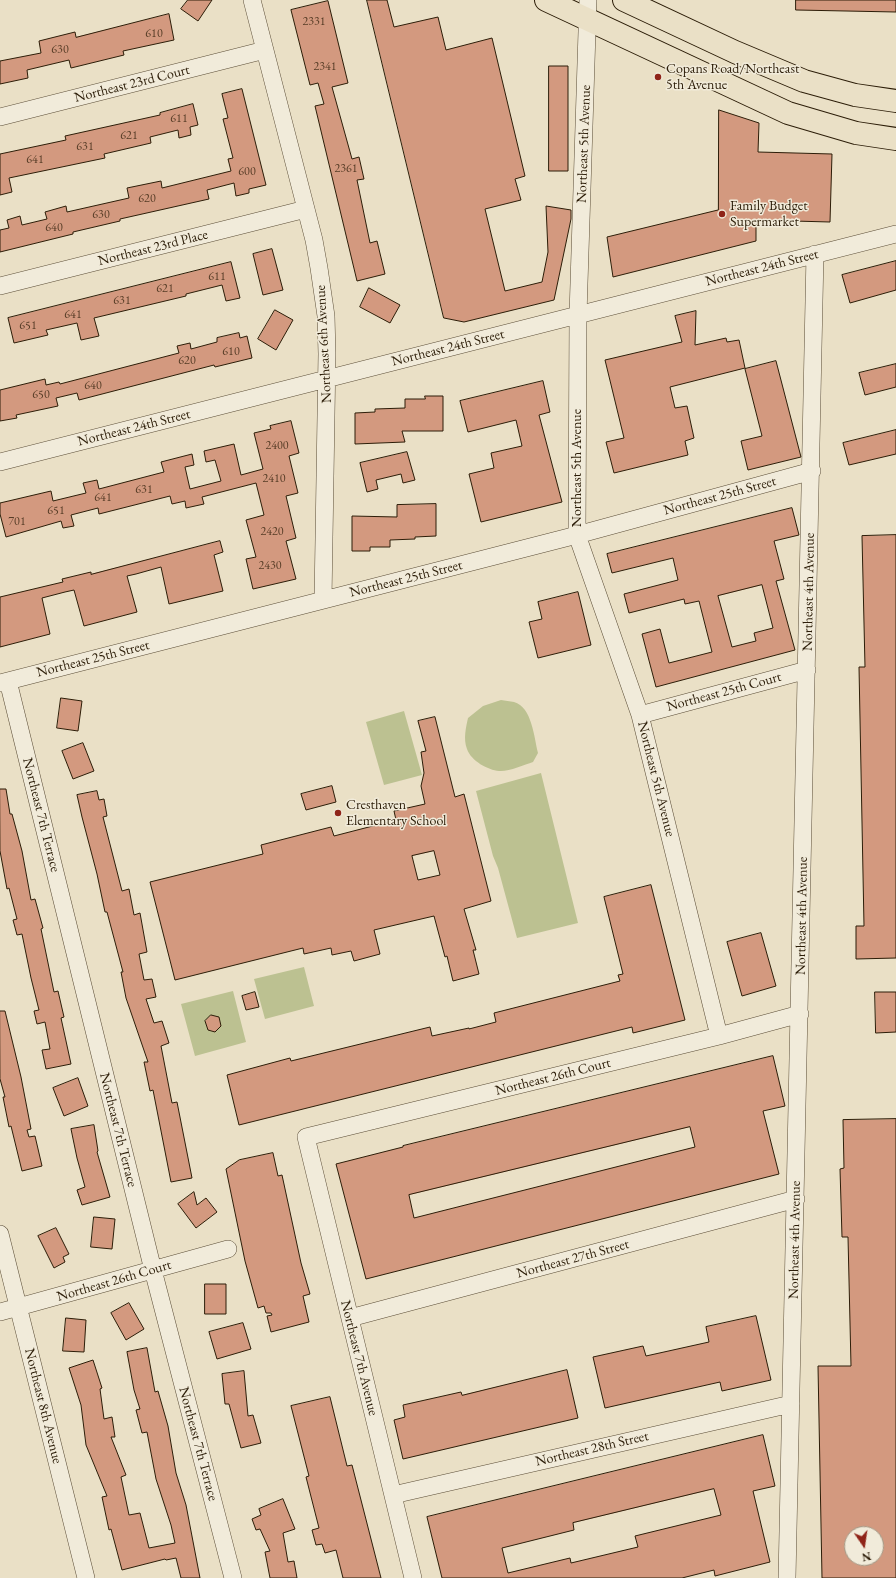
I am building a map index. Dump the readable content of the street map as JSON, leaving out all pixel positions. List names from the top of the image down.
{
  "streets": {
    "street": [
      "Northeast 23rd Court",
      "Northeast 5th Avenue",
      "Northeast 23rd Place",
      "Northeast 24th Street",
      "Northeast 6th Avenue",
      "Northeast 25th Street",
      "Northeast 4th Avenue",
      "Northeast 25th Court",
      "Northeast 7th Terrace",
      "Northeast 26th Court",
      "Northeast 27th Street",
      "Northeast 7th Avenue",
      "Northeast 8th Avenue",
      "Northeast 28th Street"
    ]
  },
  "crossings": [
    ["Northeast 23rd Court", "Northeast 6th Avenue"],
    ["Northeast 5th Avenue", "Northeast 24th Street"],
    ["Northeast 5th Avenue", "Northeast 25th Street"],
    ["Northeast 5th Avenue", "Northeast 25th Court"],
    ["Northeast 5th Avenue", "Northeast 26th Court"],
    ["Northeast 23rd Place", "Northeast 6th Avenue"],
    ["Northeast 24th Street", "Northeast 6th Avenue"],
    ["Northeast 24th Street", "Northeast 4th Avenue"],
    ["Northeast 6th Avenue", "Northeast 25th Street"],
    ["Northeast 25th Street", "Northeast 4th Avenue"],
    ["Northeast 25th Street", "Northeast 7th Terrace"],
    ["Northeast 4th Avenue", "Northeast 25th Court"],
    ["Northeast 4th Avenue", "Northeast 26th Court"],
    ["Northeast 4th Avenue", "Northeast 27th Street"],
    ["Northeast 4th Avenue", "Northeast 28th Street"],
    ["Northeast 7th Terrace", "Northeast 26th Court"],
    ["Northeast 26th Court", "Northeast 7th Avenue"],
    ["Northeast 26th Court", "Northeast 8th Avenue"],
    ["Northeast 27th Street", "Northeast 7th Avenue"],
    ["Northeast 7th Avenue", "Northeast 28th Street"]
  ],
  "places": ["Copans Road/Northeast 5th Avenue", "Family Budget Supermarket", "Cresthaven Elementary School"],
  "house_numbers": [
    "2331",
    "610",
    "630",
    "2341",
    "611",
    "621",
    "631",
    "641",
    "2361",
    "600",
    "620",
    "630",
    "640",
    "611",
    "621",
    "631",
    "641",
    "651",
    "610",
    "620",
    "640",
    "650",
    "2400",
    "2410",
    "631",
    "641",
    "651",
    "701",
    "2420",
    "2430"
  ],
  "north": "bottom"
}
